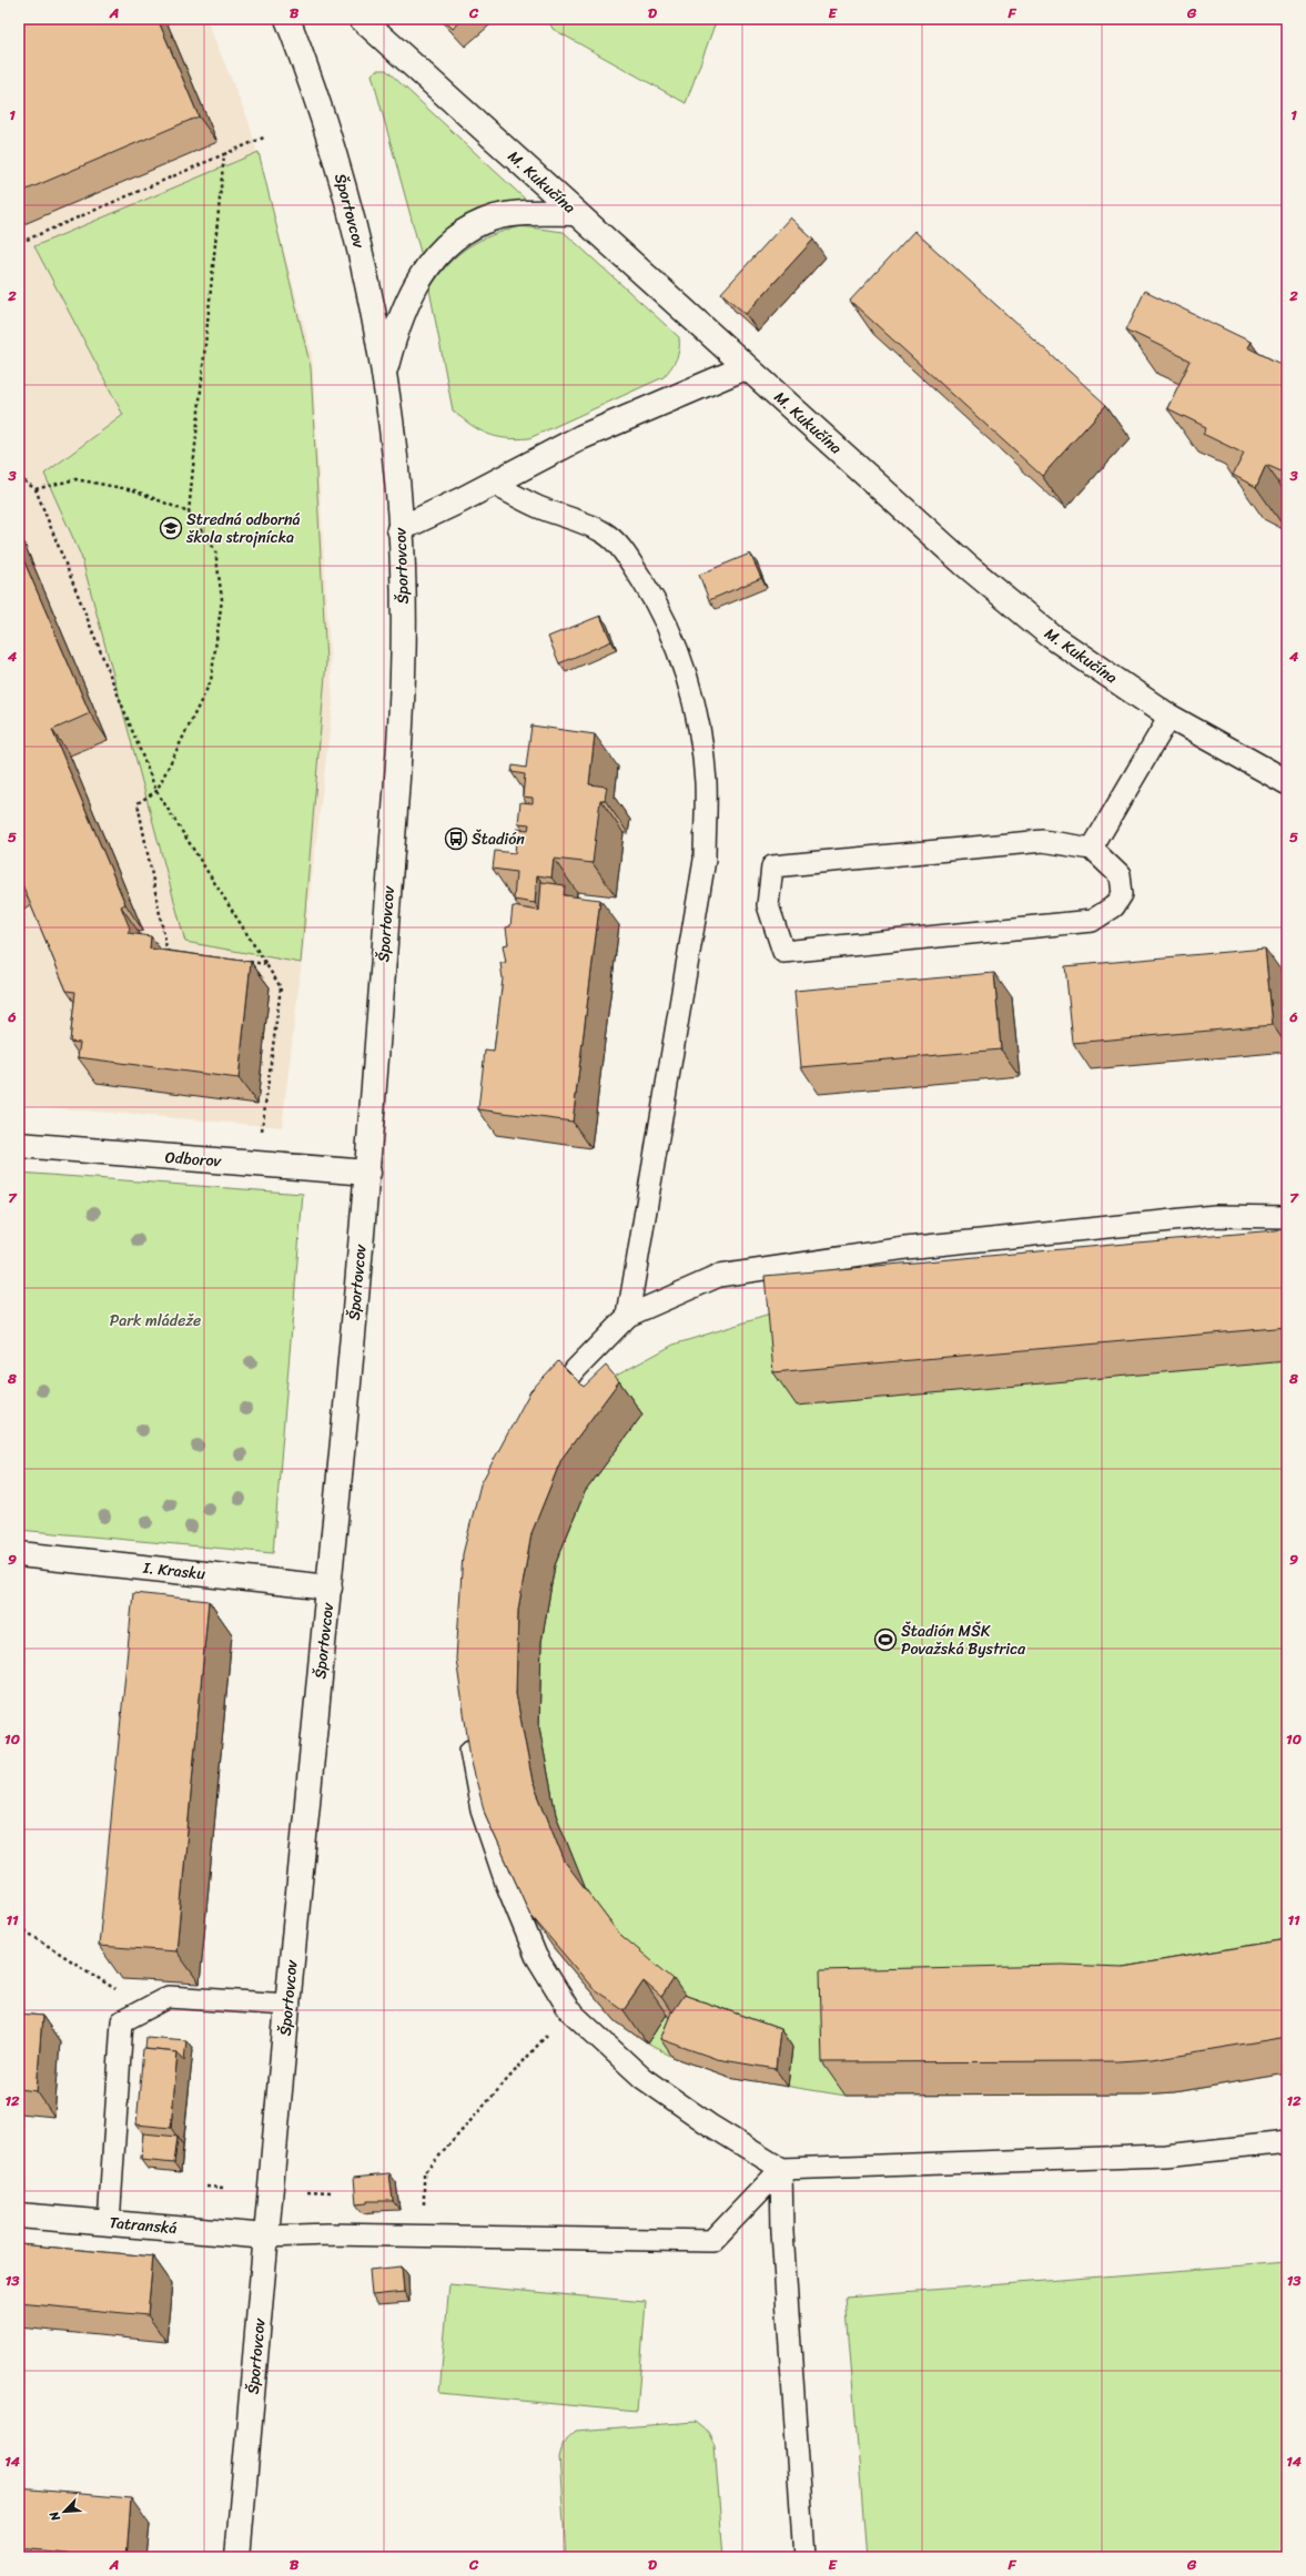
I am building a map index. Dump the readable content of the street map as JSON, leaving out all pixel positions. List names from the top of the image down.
{
  "streets": {
    "street": [
      "M. Kukučína",
      "Športovcov",
      "Odborov",
      "I. Krasku",
      "Tatranská"
    ]
  },
  "crossings": [
    ["Športovcov", "Odborov"],
    ["Športovcov", "I. Krasku"],
    ["Športovcov", "Tatranská"]
  ],
  "parks": ["Park mládeže"],
  "places": {
    "school or university": ["Stredná odborná škola strojnícka"],
    "bus stop": ["Štadión"],
    "sports": ["Štadión MŠK Považská Bystrica"]
  },
  "north": "bottom left",
  "grid": {
    "columns": [
      "A",
      "B",
      "C",
      "D",
      "E",
      "F",
      "G"
    ],
    "rows": [
      "1",
      "2",
      "3",
      "4",
      "5",
      "6",
      "7",
      "8",
      "9",
      "10",
      "11",
      "12",
      "13",
      "14"
    ]
  }
}
